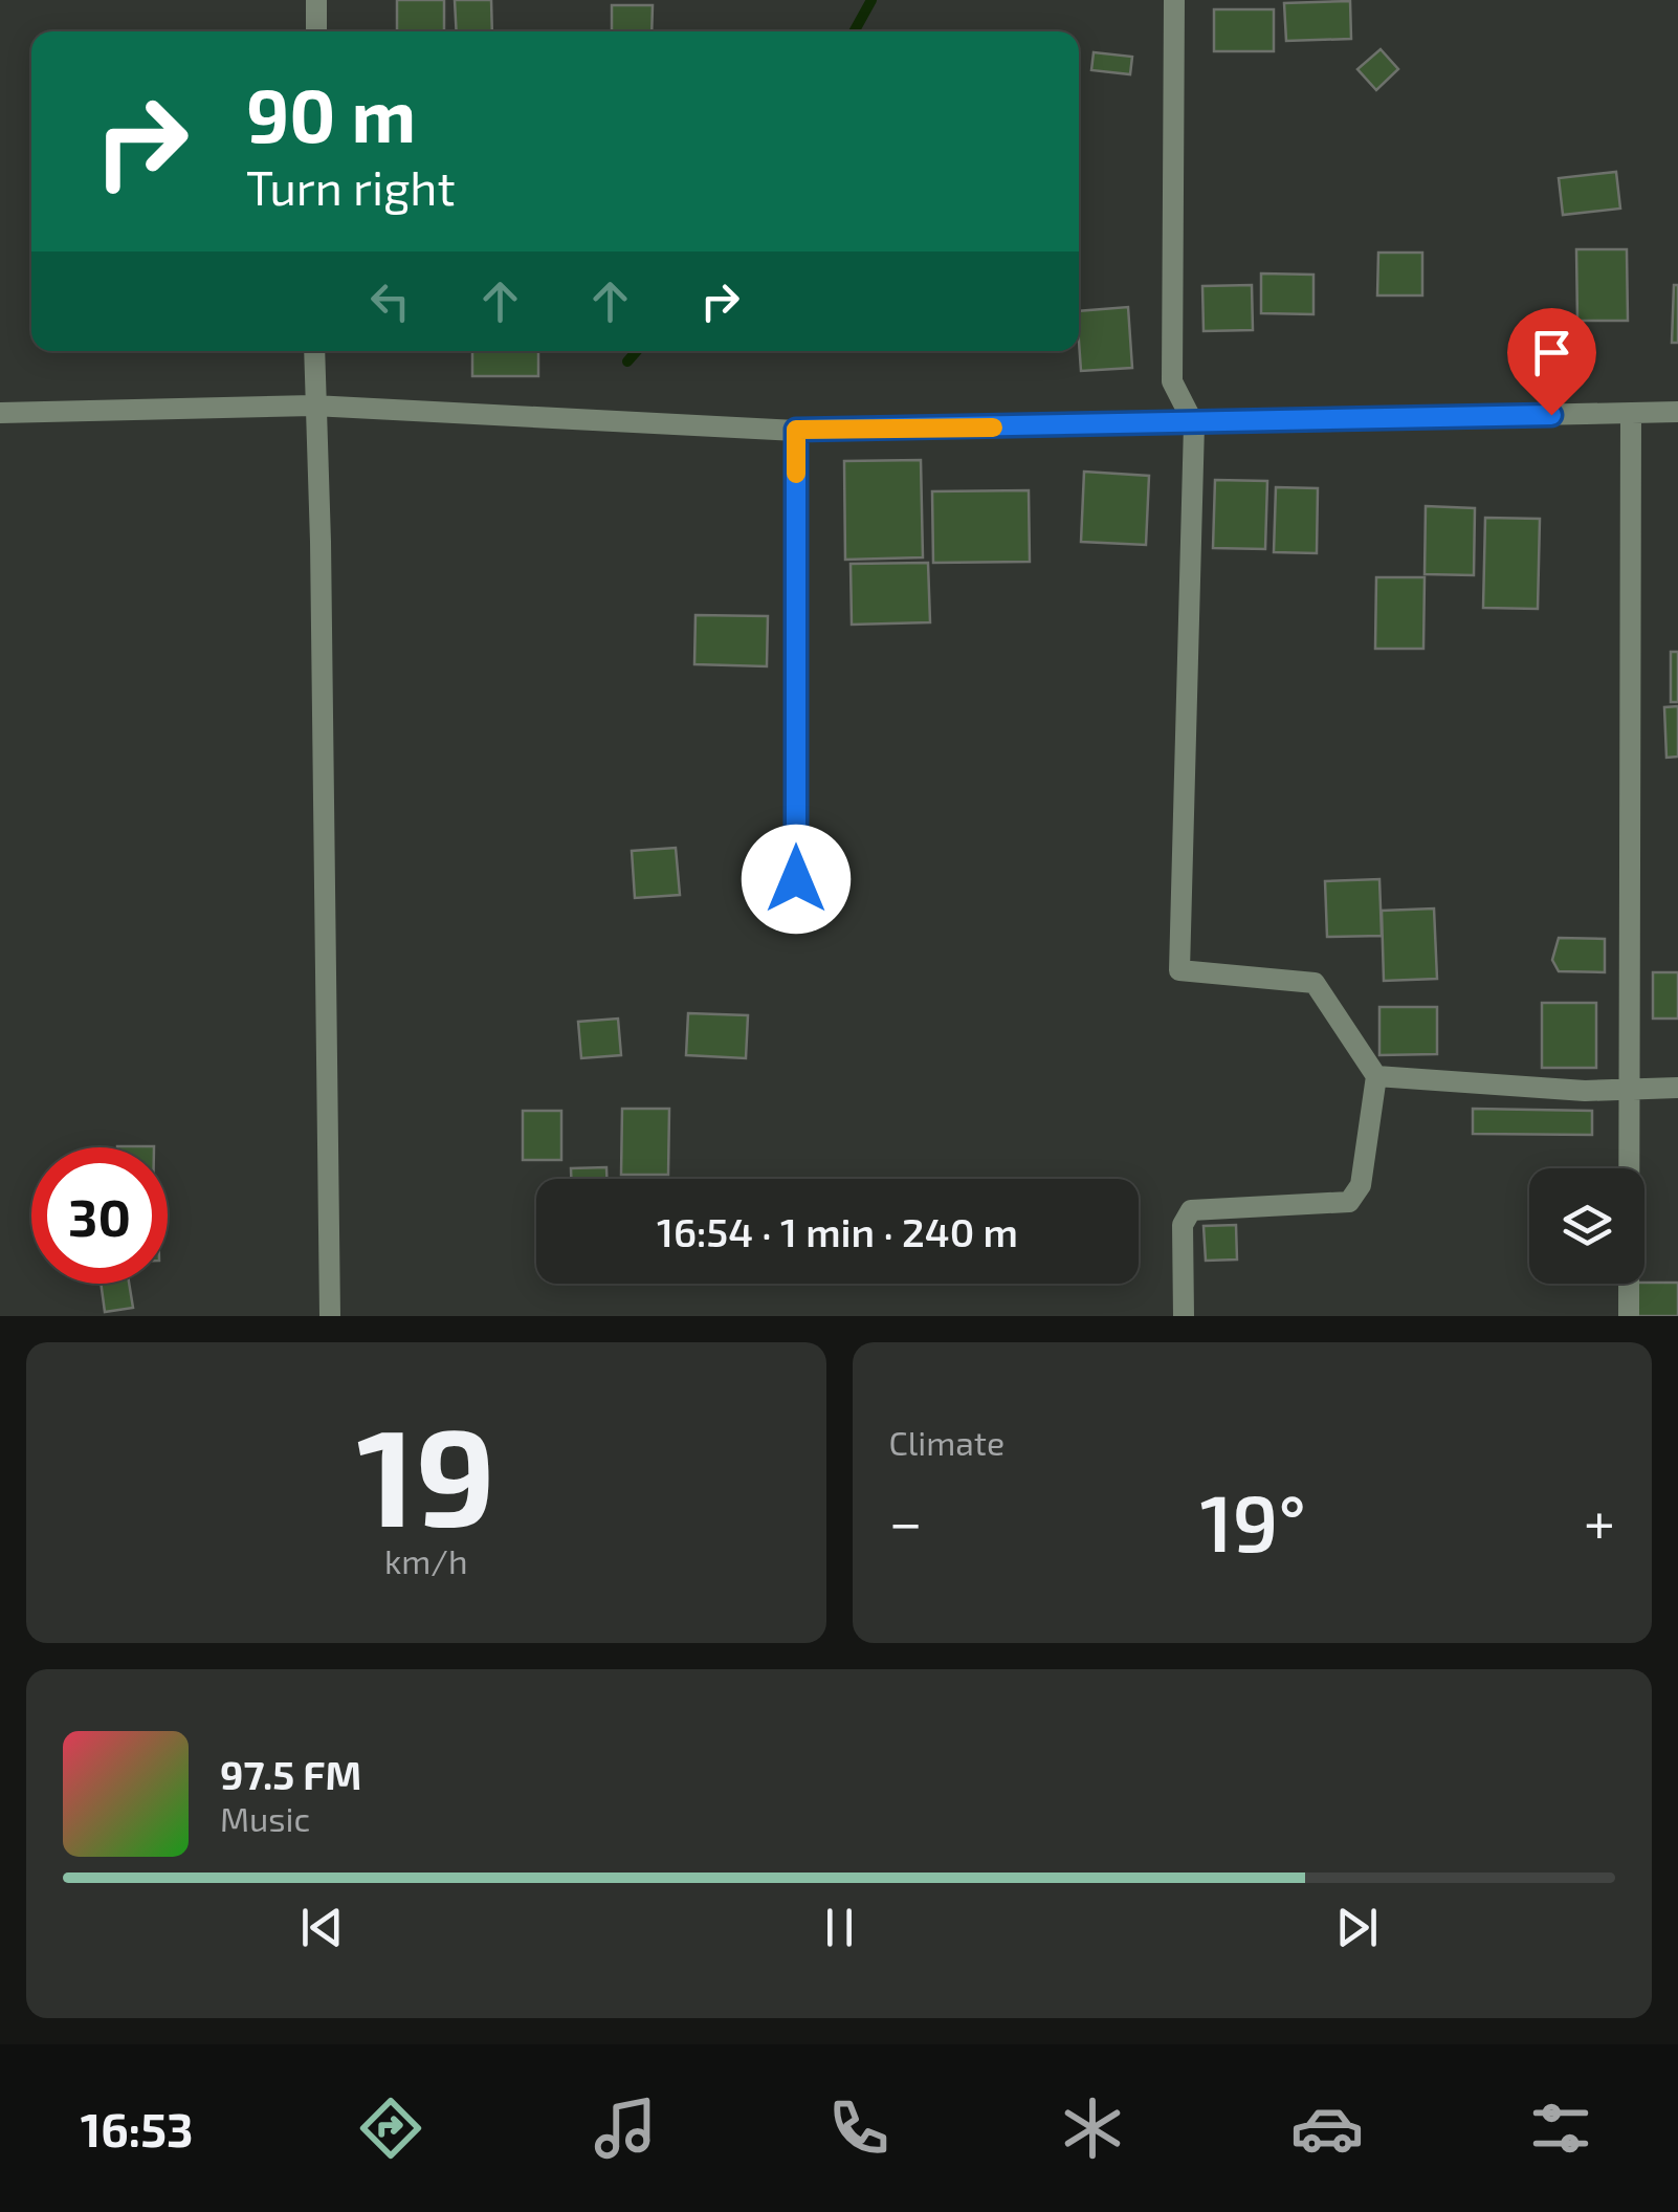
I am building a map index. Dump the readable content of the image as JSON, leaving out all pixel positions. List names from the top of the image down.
{
  "page": {
    "turn": ["90 m", "Turn right"],
    "limit": "30",
    "trip": "16:54 · 1 min · 240 m",
    "tile": [
      ["19", "km/h"],
      "Climate"
    ],
    "heat": ["−", "19°", "+"],
    "song": ["97.5 FM", "Music"],
    "tabs": "16:53"
  }
}
